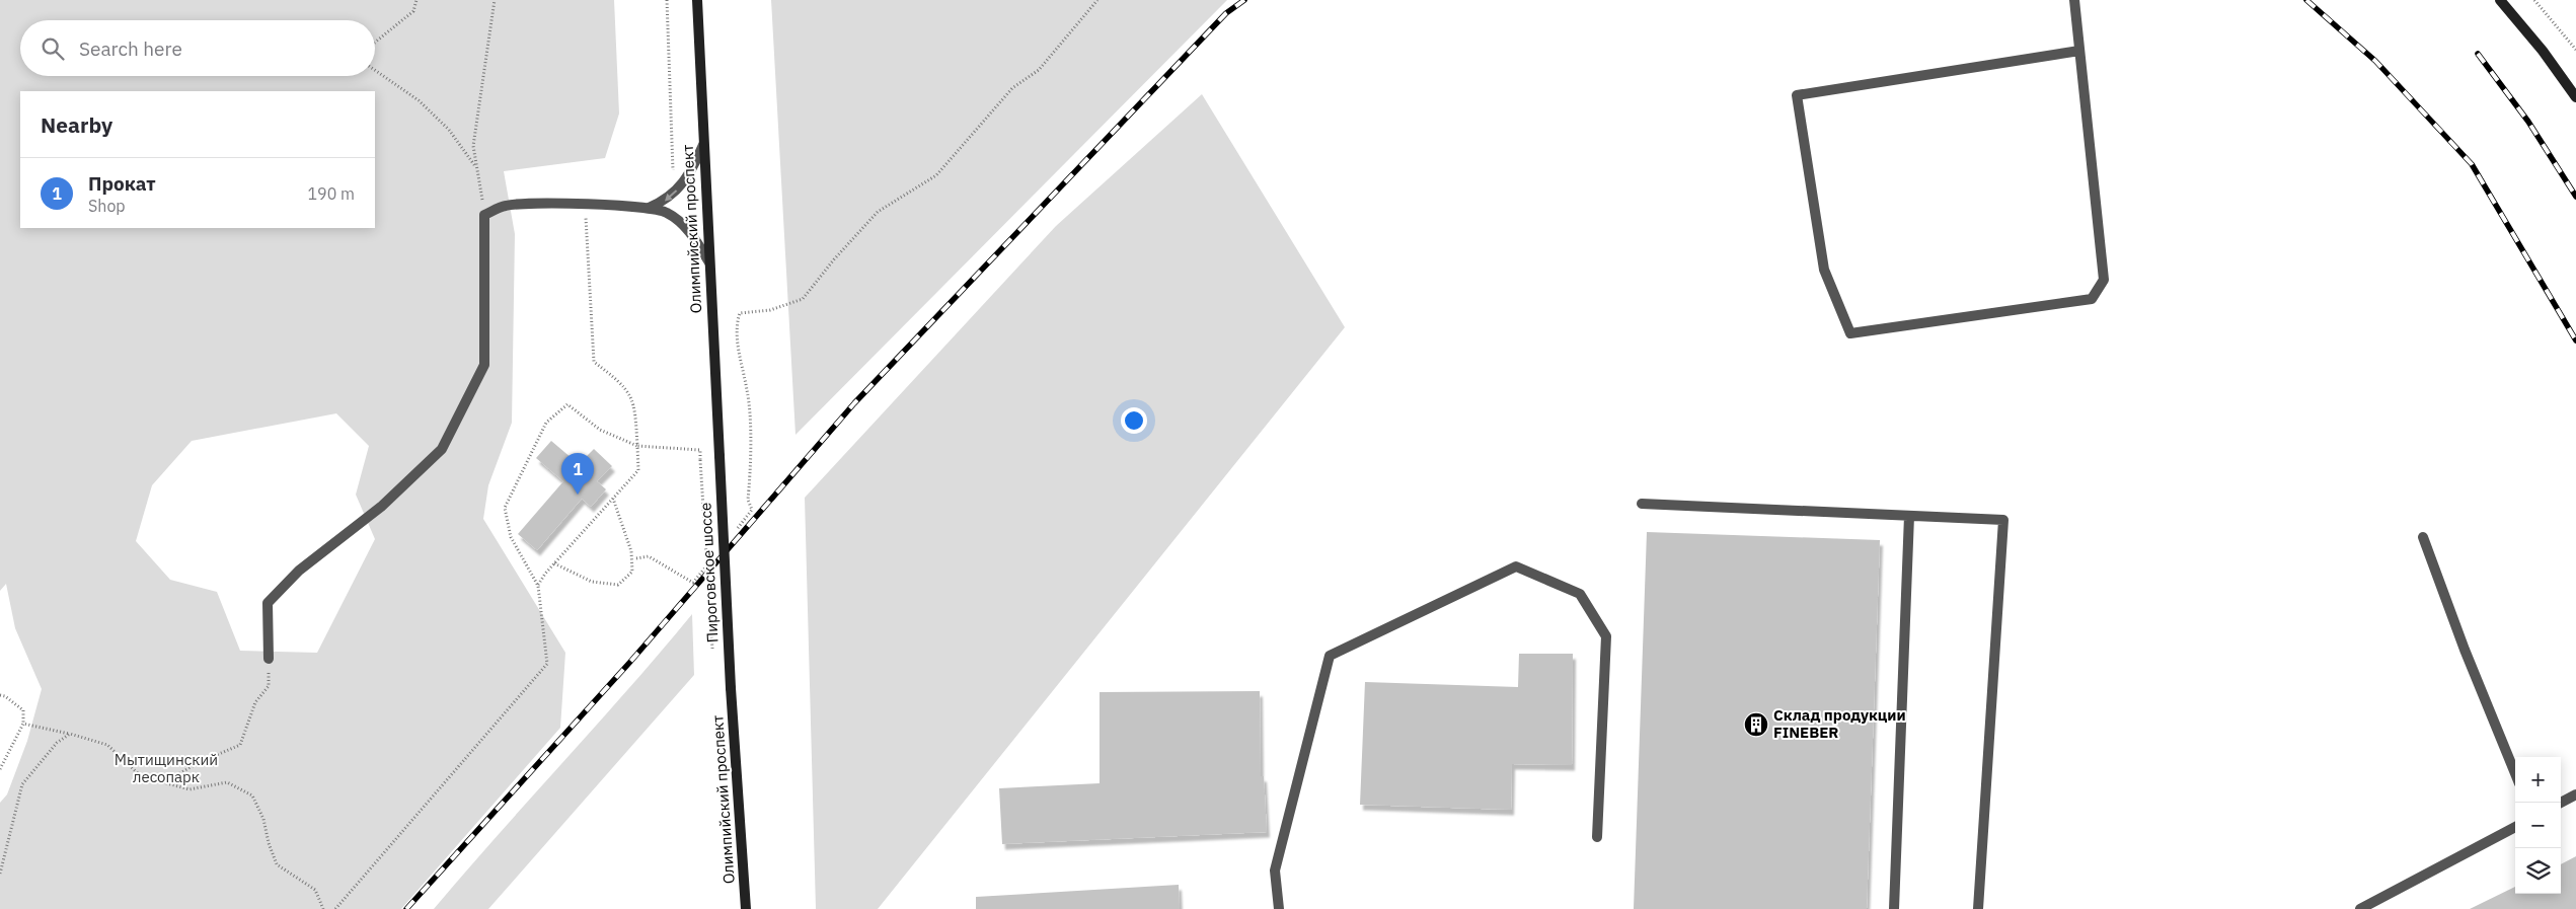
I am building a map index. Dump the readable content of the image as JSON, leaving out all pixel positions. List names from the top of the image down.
{
  "streets": {
    "main road": ["Олимпийский проспект", "Пироговское шоссе"]
  },
  "crossings": [
    ["Олимпийский проспект", "Пироговское шоссе"]
  ],
  "parks": ["Мытищинский лесопарк"],
  "places": {
    "building": ["Склад продукции FINEBER"]
  },
  "page": {
    "search": "Search here",
    "heading": "Nearby",
    "list": [
      {
        "mark": "1",
        "name": "Прокат",
        "note": "Shop",
        "value": "190 m"
      }
    ],
    "pins": "1",
    "map_buttons": ["+", "−"]
  }
}
